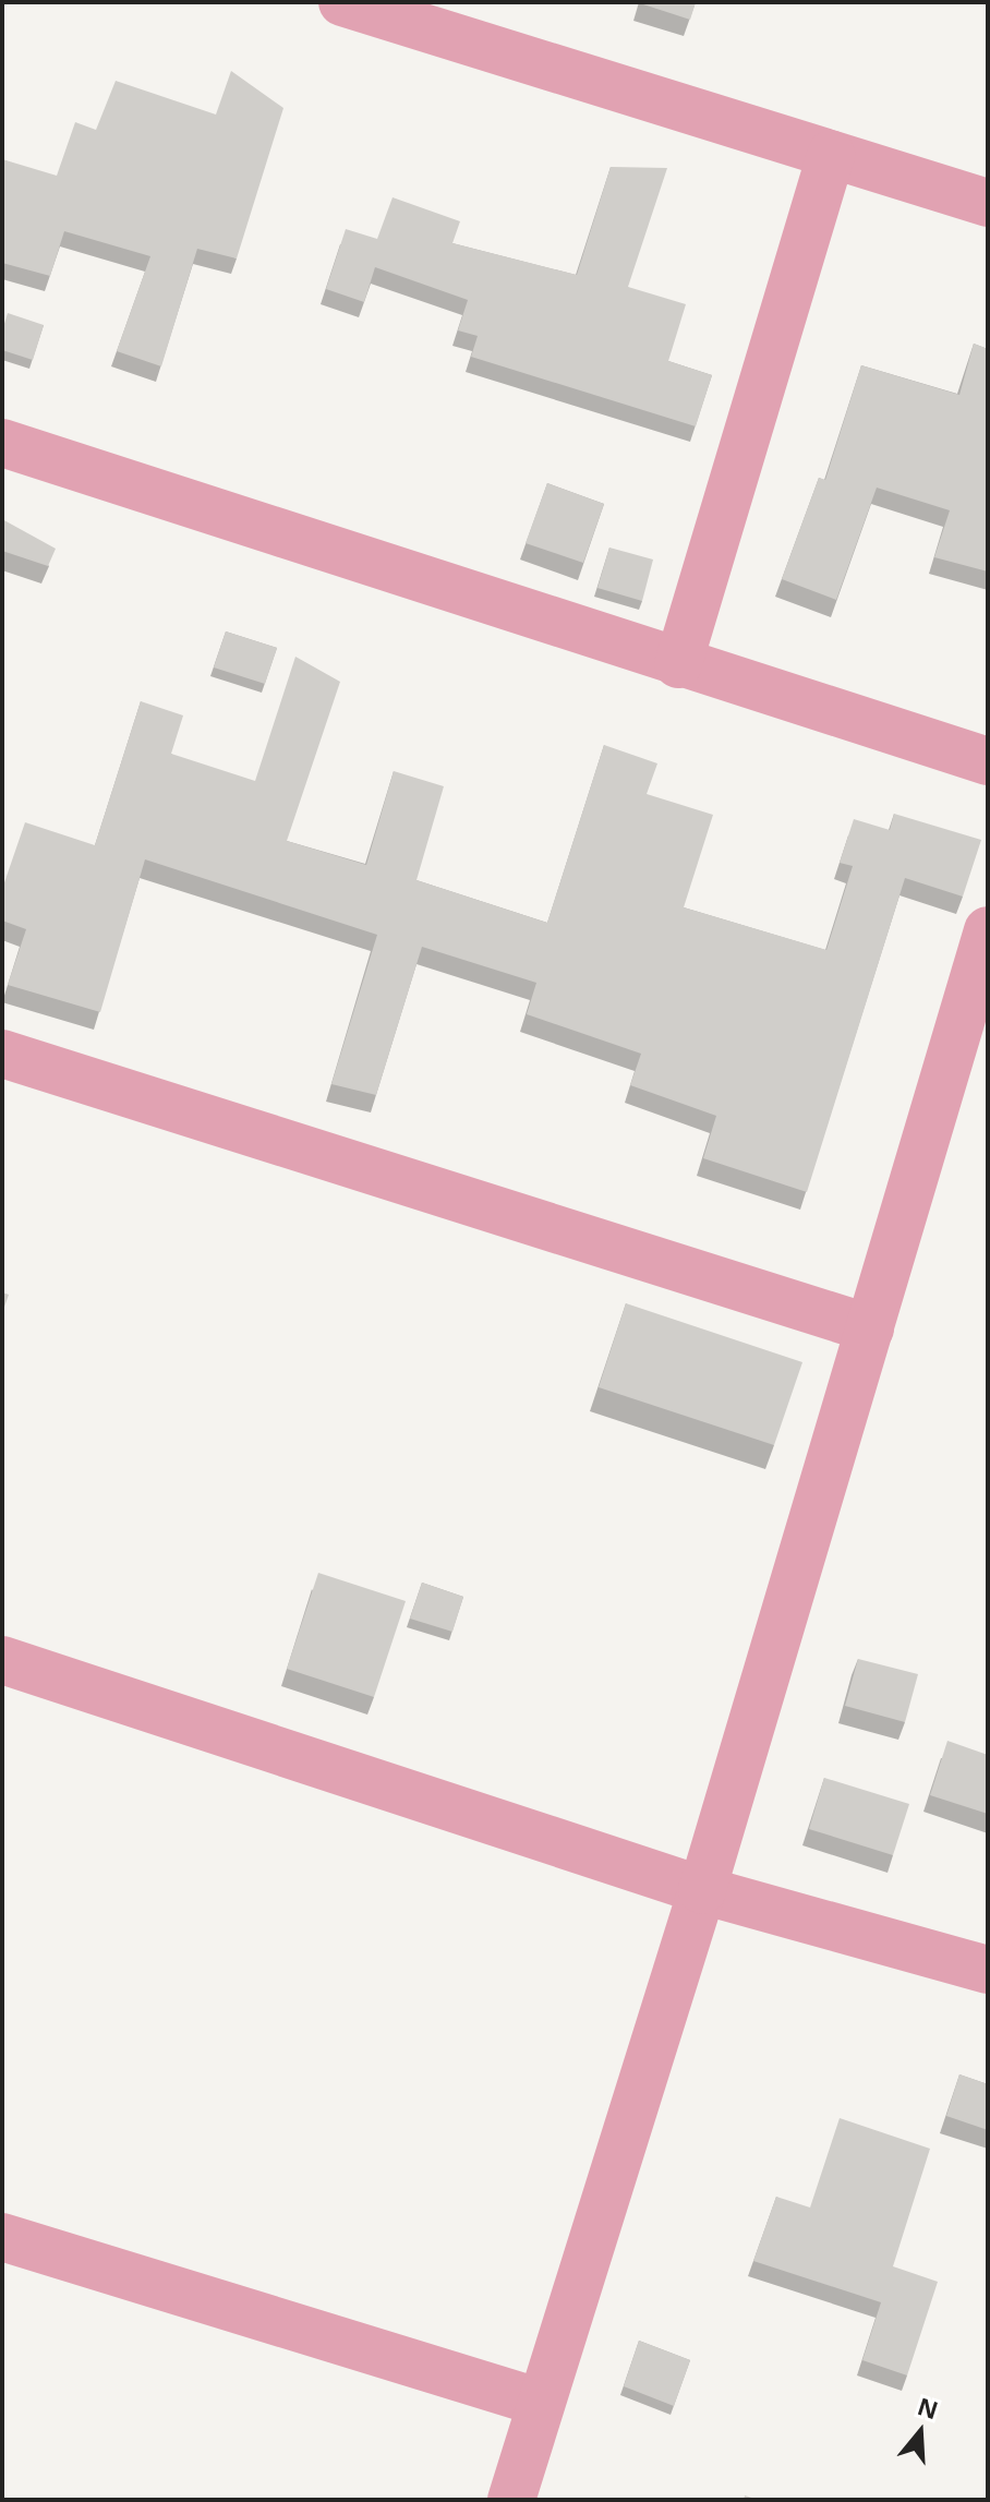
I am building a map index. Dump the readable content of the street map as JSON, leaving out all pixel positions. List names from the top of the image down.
{
  "north": "top"
}
